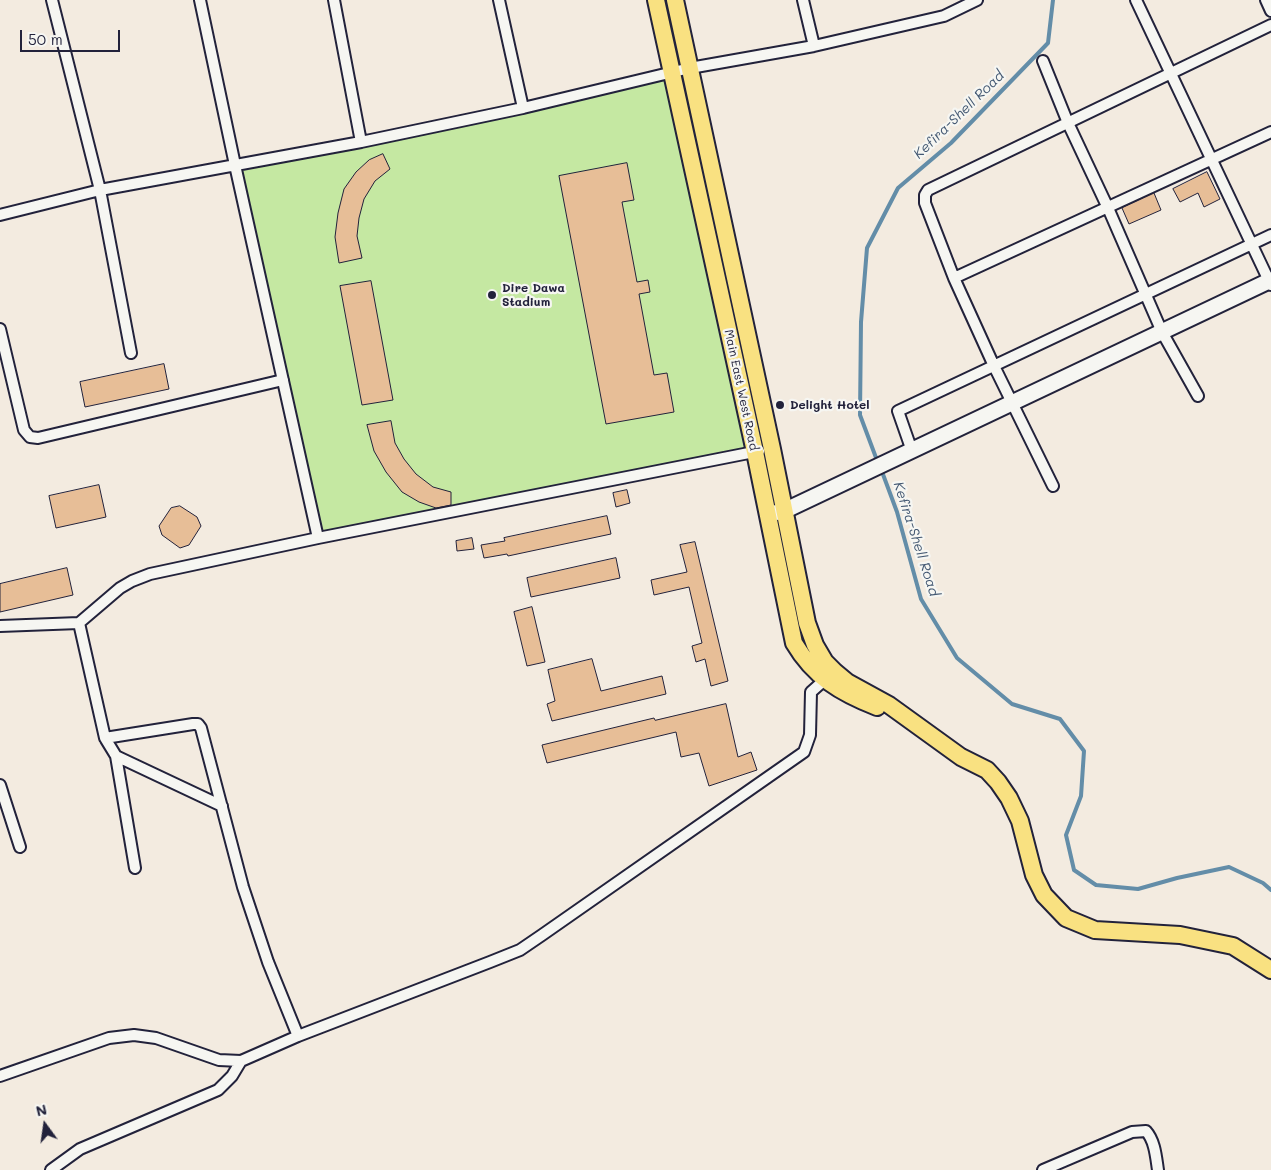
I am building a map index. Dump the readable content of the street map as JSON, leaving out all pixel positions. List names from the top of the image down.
{
  "streets": {
    "main road": ["Main East West Road"]
  },
  "water": ["Kefira-Shell Road"],
  "places": ["Dire Dawa Stadium", "Delight Hotel"],
  "scale_bar": "50 m",
  "north": "top"
}
